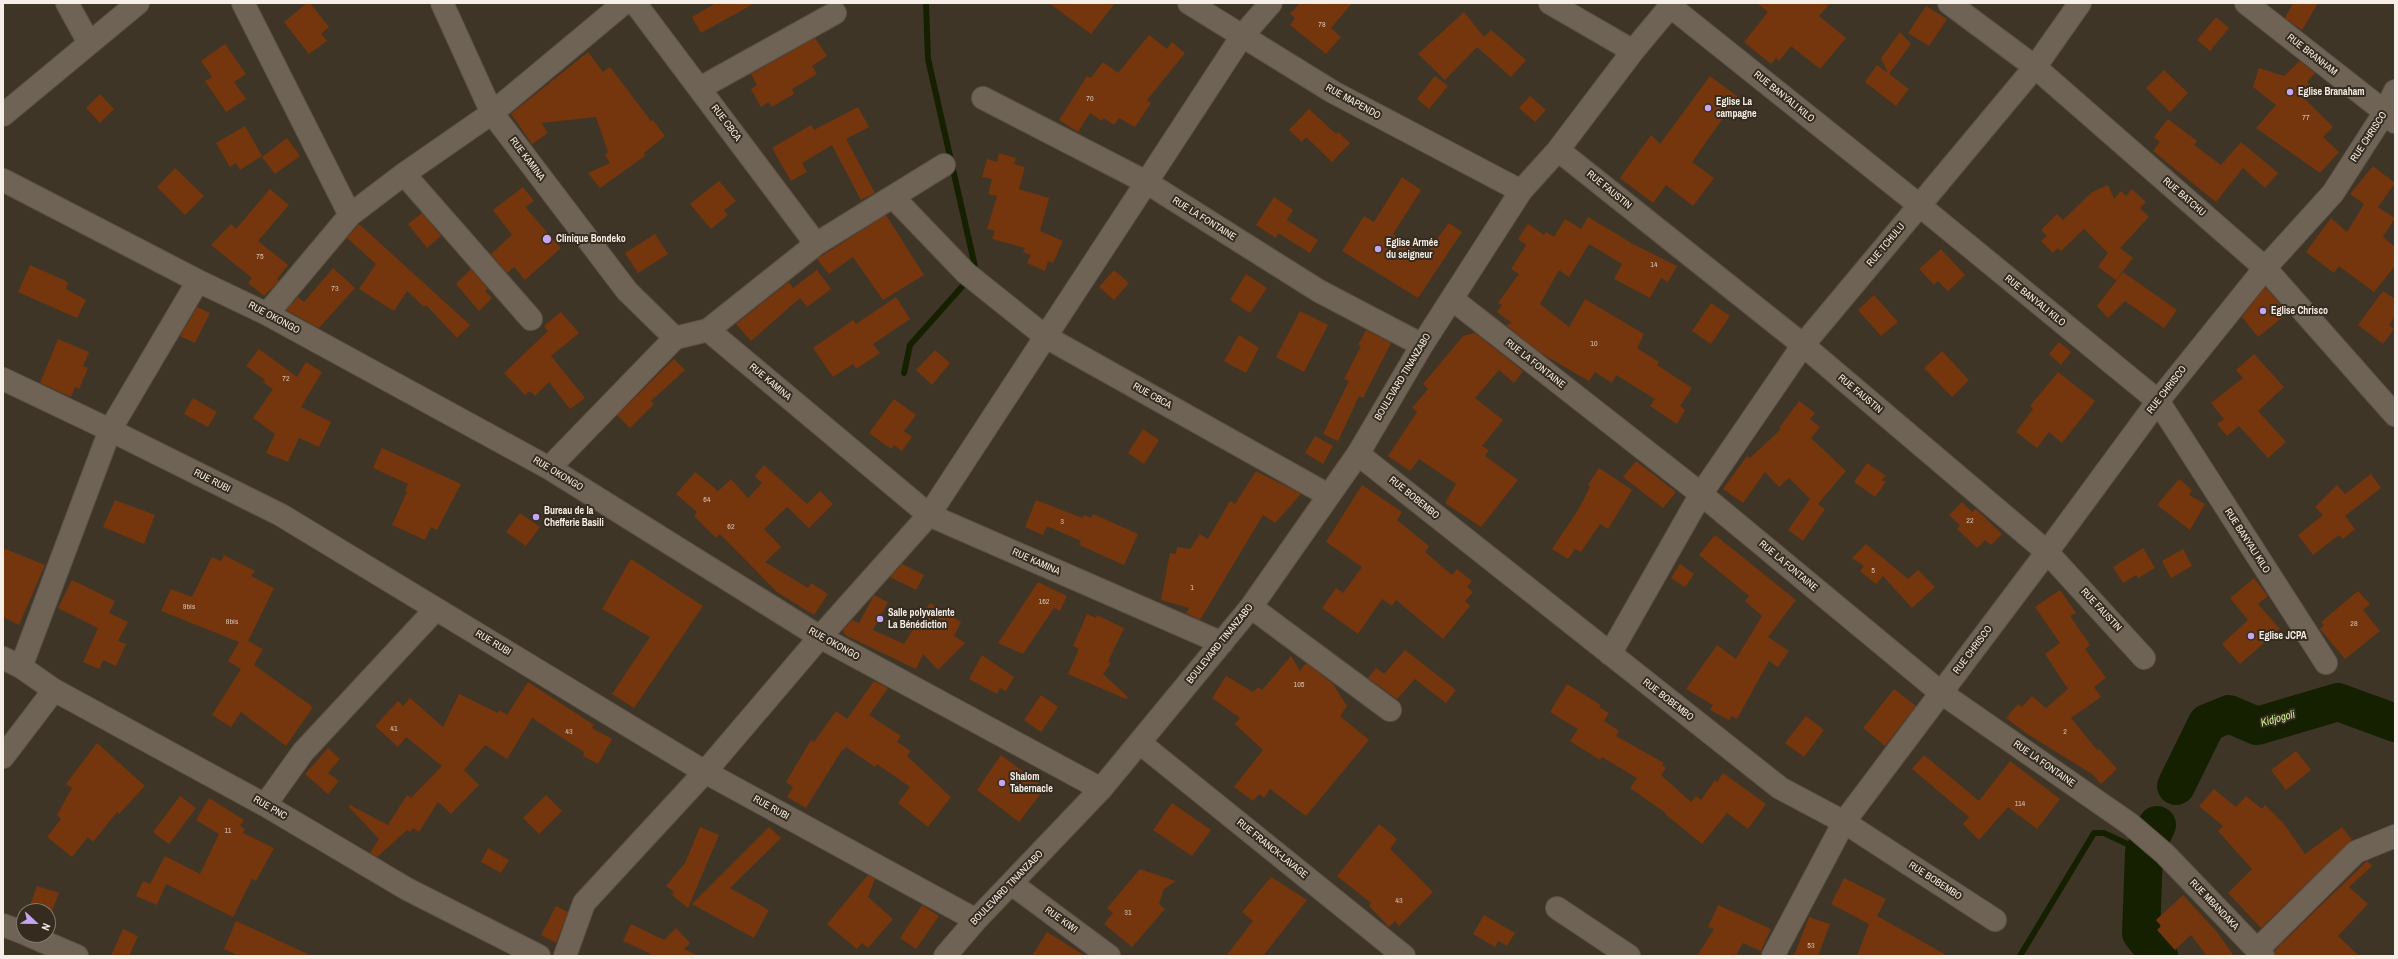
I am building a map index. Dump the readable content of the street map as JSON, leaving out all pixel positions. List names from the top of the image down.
{
  "streets": {
    "street": [
      "RUE BRANHAM",
      "RUE BANYALI KILO",
      "RUE MAPENDO",
      "RUE CBCA",
      "RUE CHRISCO",
      "RUE KAMINA",
      "RUE FAUSTIN",
      "RUE BATCHU",
      "RUE LA FONTAINE",
      "RUE TCHULU",
      "RUE OKONGO",
      "BOULEVARD TINANZABO",
      "RUE RUBI",
      "RUE BOBEMBO",
      "RUE PNC",
      "RUE FRANCK-LAVAGE",
      "RUE MBANDAKA",
      "RUE KIWI"
    ]
  },
  "crossings": [
    ["RUE BRANHAM", "RUE CHRISCO"],
    ["RUE BANYALI KILO", "RUE CHRISCO"],
    ["RUE BANYALI KILO", "RUE TCHULU"],
    ["RUE BANYALI KILO", "BOULEVARD TINANZABO"],
    ["RUE MAPENDO", "BOULEVARD TINANZABO"],
    ["RUE CBCA", "BOULEVARD TINANZABO"],
    ["RUE CHRISCO", "RUE FAUSTIN"],
    ["RUE CHRISCO", "RUE BATCHU"],
    ["RUE CHRISCO", "RUE LA FONTAINE"],
    ["RUE CHRISCO", "RUE BOBEMBO"],
    ["RUE KAMINA", "BOULEVARD TINANZABO"],
    ["RUE FAUSTIN", "RUE TCHULU"],
    ["RUE FAUSTIN", "BOULEVARD TINANZABO"],
    ["RUE BATCHU", "RUE TCHULU"],
    ["RUE LA FONTAINE", "RUE TCHULU"],
    ["RUE LA FONTAINE", "BOULEVARD TINANZABO"],
    ["RUE LA FONTAINE", "RUE MBANDAKA"],
    ["RUE TCHULU", "RUE BOBEMBO"],
    ["RUE OKONGO", "BOULEVARD TINANZABO"],
    ["BOULEVARD TINANZABO", "RUE RUBI"],
    ["BOULEVARD TINANZABO", "RUE BOBEMBO"],
    ["BOULEVARD TINANZABO", "RUE FRANCK-LAVAGE"],
    ["BOULEVARD TINANZABO", "RUE KIWI"]
  ],
  "water": ["Kidjogoli"],
  "places": [
    "Eglise Branaham",
    "Eglise La campagne",
    "Clinique Bondeko",
    "Eglise Armée du seigneur",
    "Eglise Chrisco",
    "Bureau de la Chefferie Basili",
    "Salle polyvalente La Bénédiction",
    "Eglise JCPA",
    "Shalom Tabernacle"
  ],
  "house_numbers": [
    "78",
    "70",
    "77",
    "75",
    "14",
    "73",
    "10",
    "72",
    "64",
    "22",
    "3",
    "62",
    "5",
    "1",
    "162",
    "9bis",
    "8bis",
    "28",
    "105",
    "41",
    "43",
    "2",
    "114",
    "11",
    "43",
    "31",
    "53"
  ],
  "north": "right"
}
